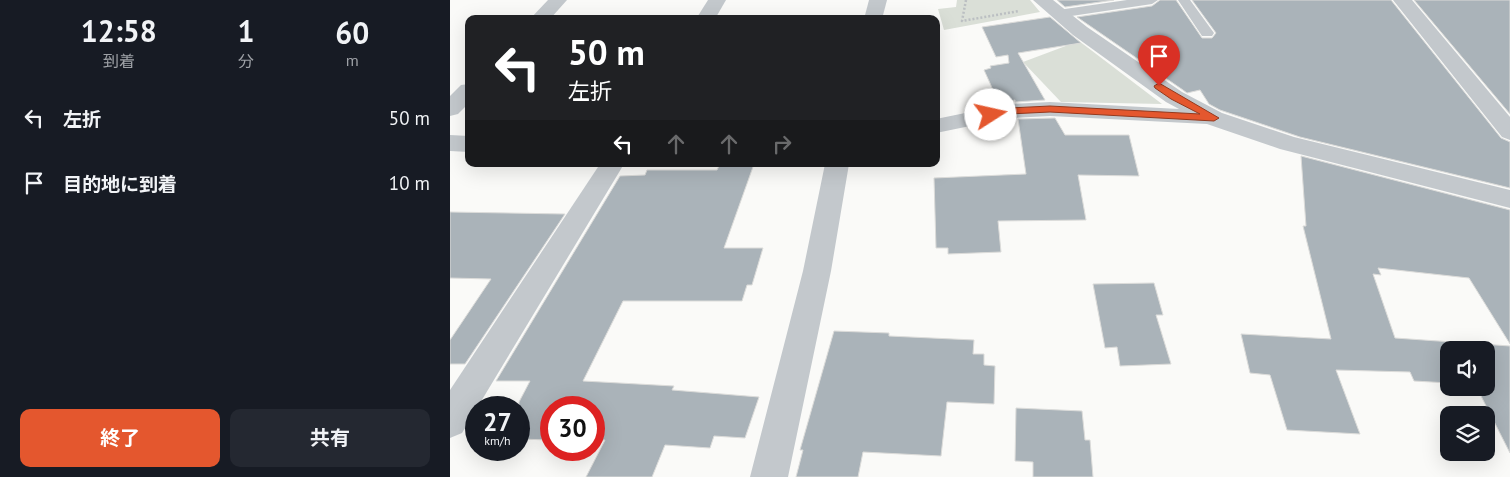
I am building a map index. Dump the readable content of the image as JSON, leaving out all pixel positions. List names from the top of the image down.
{
  "page": {
    "eta": [
      "12:58",
      "到着",
      "1",
      "分",
      "60",
      "m"
    ],
    "turn": ["50 m", "左折"],
    "list": [
      {
        "name": "左折",
        "value": "50 m"
      },
      {
        "name": "目的地に到着",
        "value": "10 m"
      }
    ],
    "speed": "27 km/h",
    "limit": "30",
    "buttons": ["終了", "共有"]
  }
}
